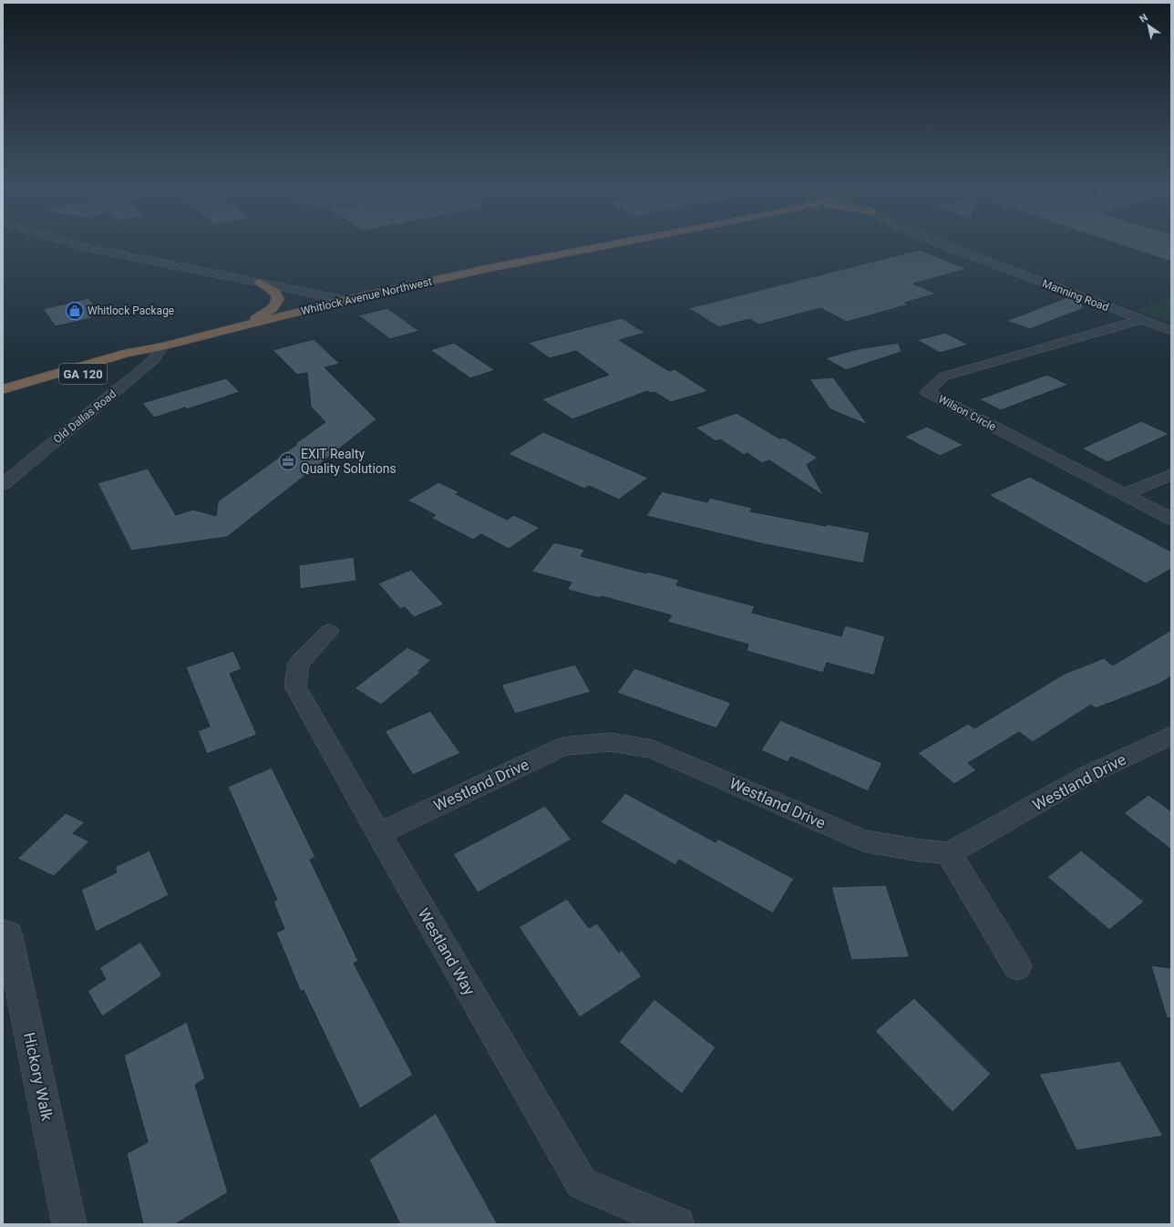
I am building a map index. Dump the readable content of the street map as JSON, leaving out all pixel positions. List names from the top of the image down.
{
  "streets": {
    "highway": ["Whitlock Avenue Northwest", "GA 120"],
    "street": [
      "Manning Road",
      "Wilson Circle",
      "Old Dallas Road",
      "Westland Drive",
      "Westland Way",
      "Hickory Walk"
    ]
  },
  "crossings": [
    ["Manning Road", "Wilson Circle"],
    ["Whitlock Avenue Northwest", "Old Dallas Road"],
    ["Westland Drive", "Westland Way"]
  ],
  "places": {
    "shop": ["Whitlock Package"],
    "office": ["EXIT Realty Quality Solutions"]
  },
  "north": "top left"
}
